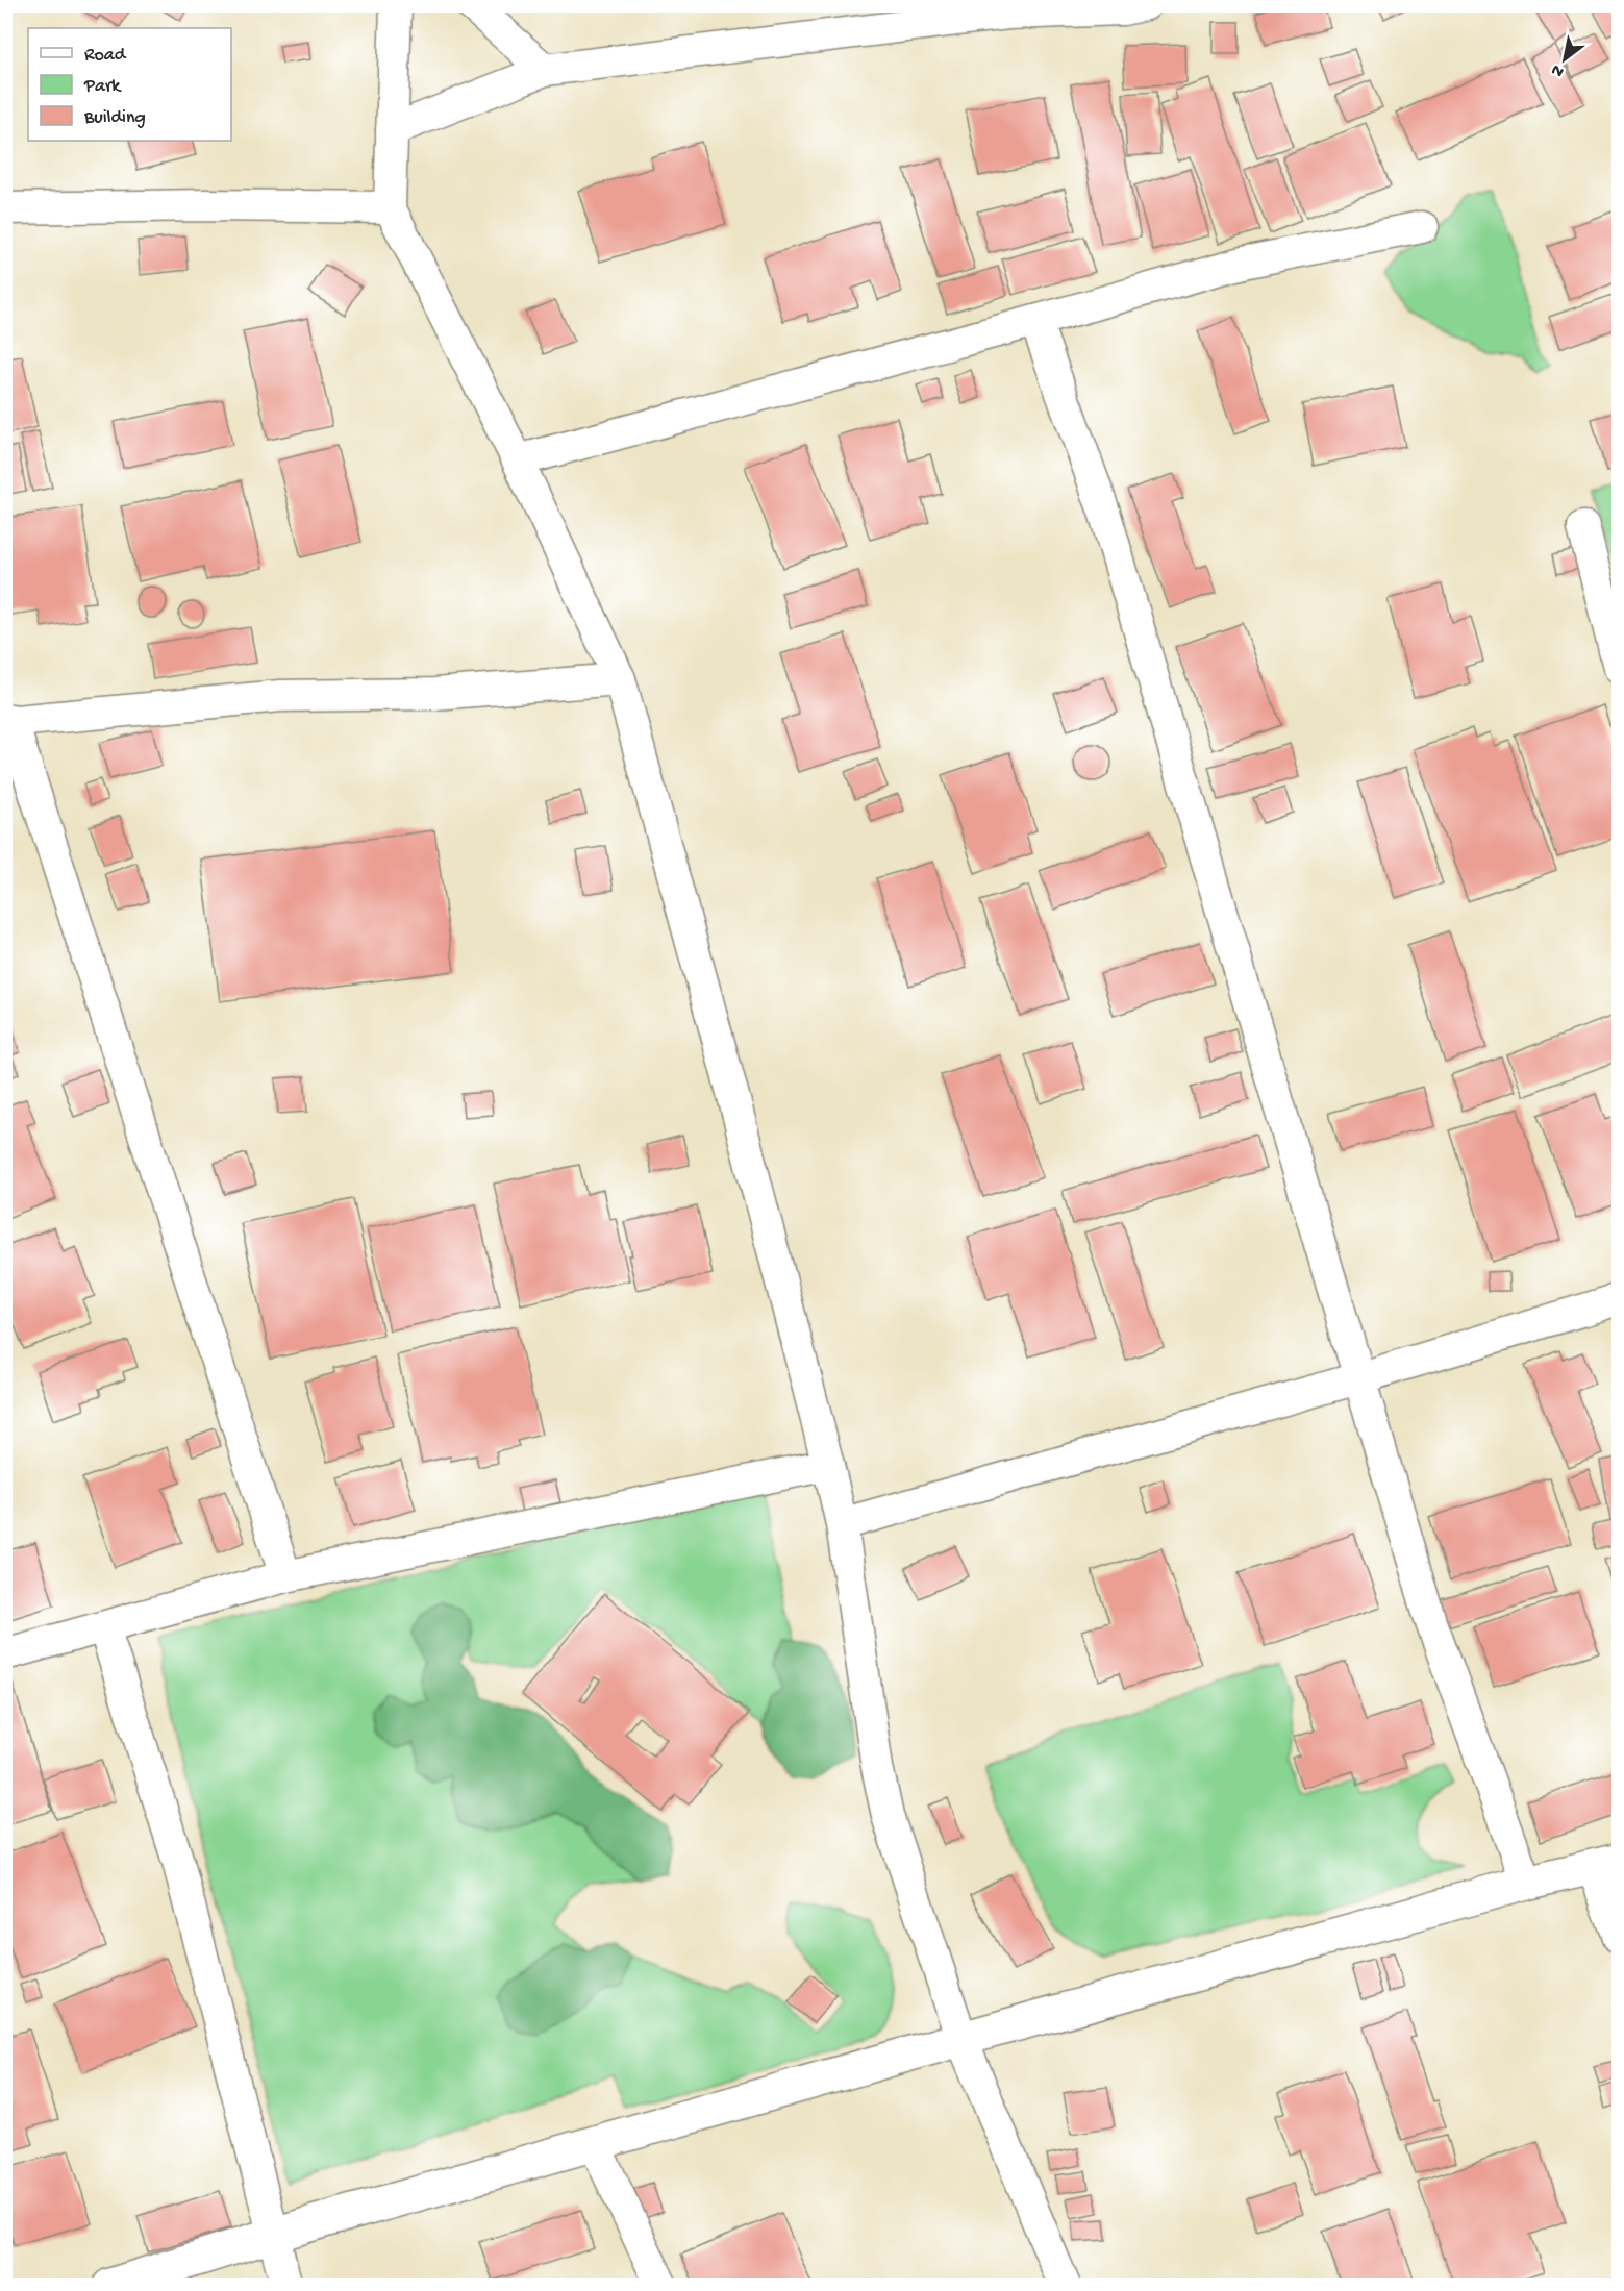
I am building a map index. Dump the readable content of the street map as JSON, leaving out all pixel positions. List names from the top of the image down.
{
  "legend": ["Road", "Park", "Building"],
  "north": "bottom left"
}
